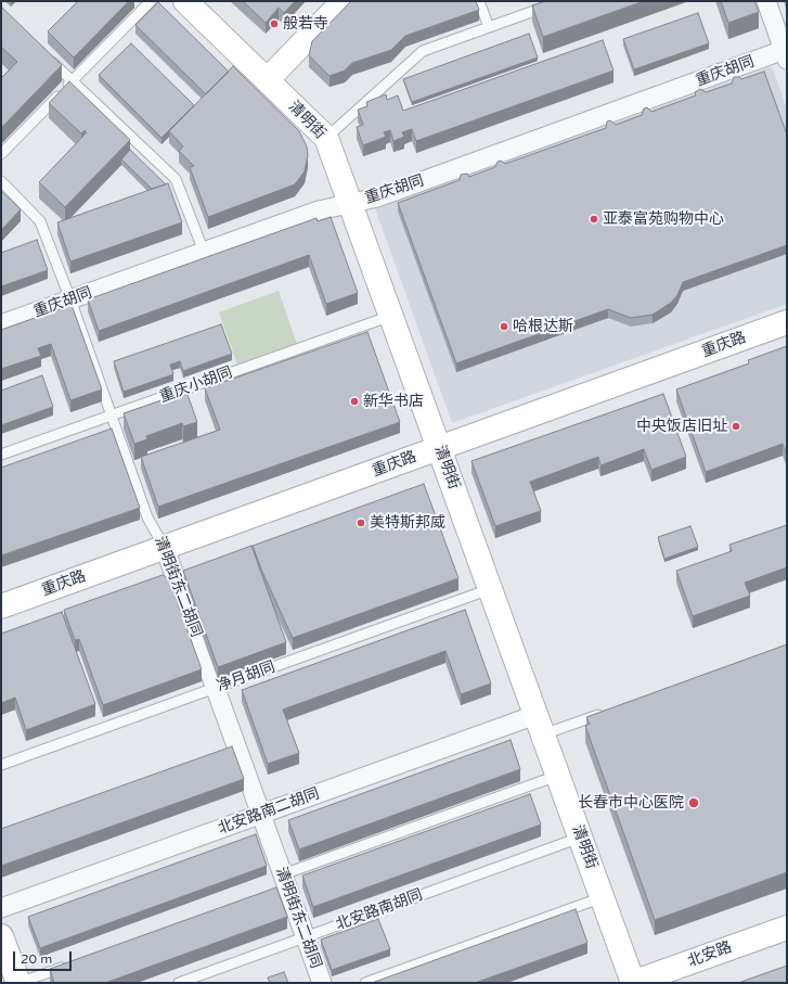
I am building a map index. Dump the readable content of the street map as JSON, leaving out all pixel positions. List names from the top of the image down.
{
  "streets": {
    "street": [
      "重庆胡同",
      "清明街",
      "重庆路",
      "清明街东二胡同",
      "北安路南二胡同",
      "北安路"
    ],
    "lane": ["重庆小胡同", "净月胡同", "北安路南胡同"]
  },
  "crossings": [
    ["重庆胡同", "清明街"],
    ["重庆胡同", "清明街东二胡同"],
    ["清明街", "重庆路"],
    ["清明街", "重庆小胡同"],
    ["清明街", "净月胡同"],
    ["清明街", "北安路南二胡同"],
    ["清明街", "北安路南胡同"],
    ["清明街", "北安路"],
    ["重庆路", "清明街东二胡同"],
    ["重庆小胡同", "清明街东二胡同"],
    ["清明街东二胡同", "净月胡同"],
    ["清明街东二胡同", "北安路南二胡同"],
    ["清明街东二胡同", "北安路南胡同"]
  ],
  "places": [
    "般若寺",
    "亚泰富苑购物中心",
    "哈根达斯",
    "新华书店",
    "中央饭店旧址",
    "美特斯邦威",
    "长春市中心医院"
  ],
  "scale_bar": "20 m"
}
